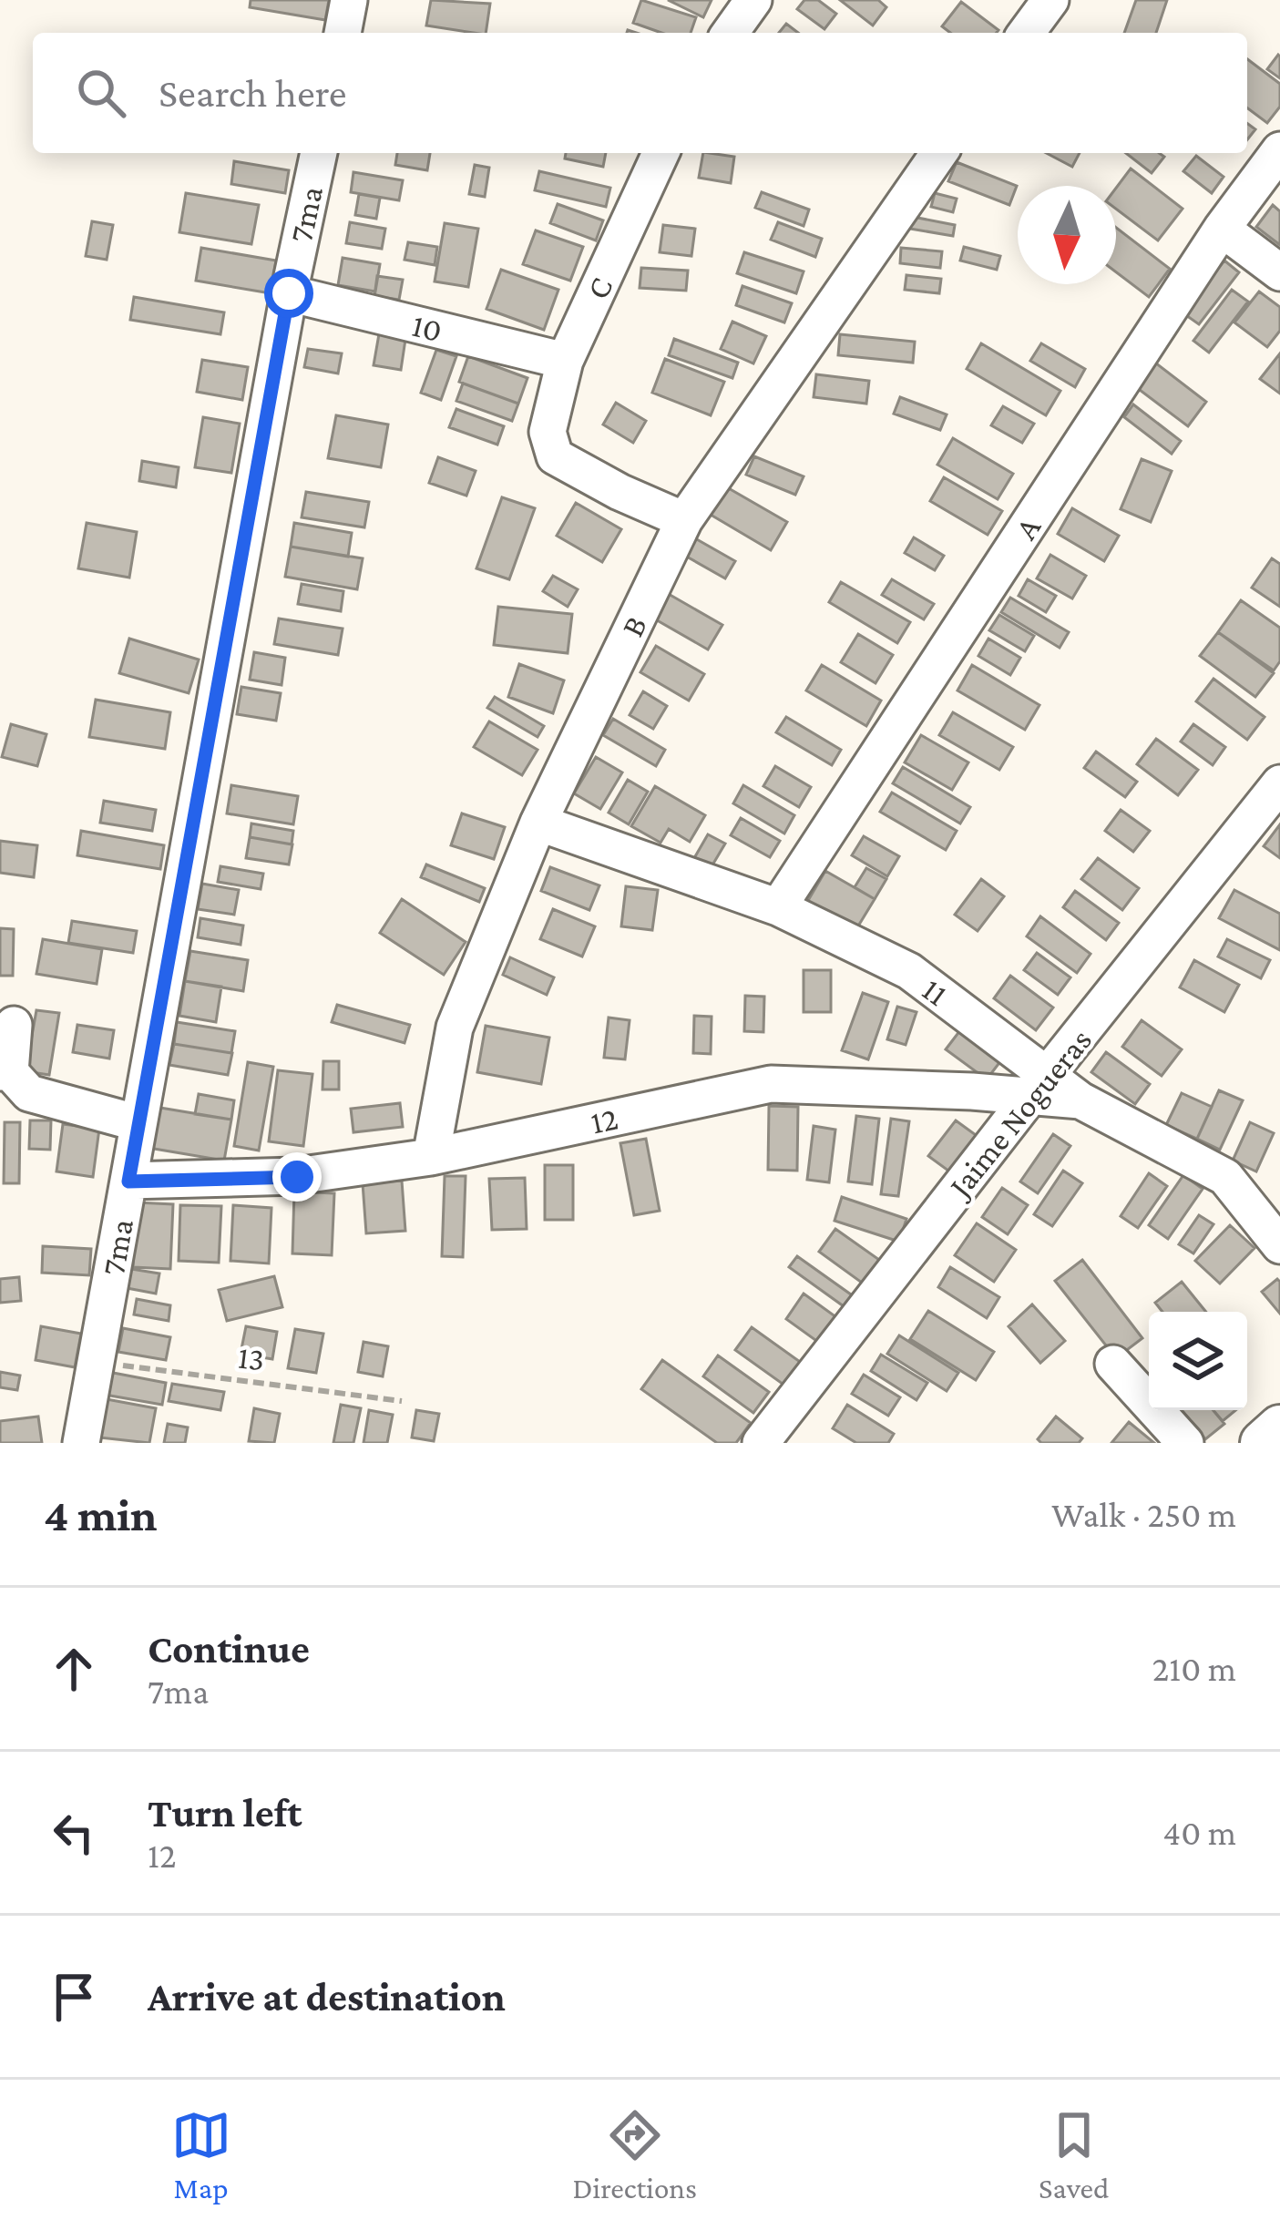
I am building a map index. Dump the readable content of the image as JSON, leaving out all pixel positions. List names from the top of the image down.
{
  "streets": {
    "street": [
      "7ma",
      "C",
      "10",
      "A",
      "B",
      "11",
      "Jaime Nogueras",
      "12"
    ],
    "path": ["13"]
  },
  "crossings": [
    ["7ma", "10"],
    ["7ma", "12"],
    ["7ma", "13"],
    ["C", "10"],
    ["C", "B"],
    ["A", "11"],
    ["B", "11"],
    ["B", "12"],
    ["11", "Jaime Nogueras"],
    ["11", "12"],
    ["Jaime Nogueras", "12"]
  ],
  "north": "bottom",
  "page": {
    "search": "Search here",
    "heading": ["4 min", "Walk · 250 m"],
    "list": [
      ["Continue", "7ma", "210 m"],
      ["Turn left", "12", "40 m"],
      "Arrive at destination"
    ],
    "nav": ["Map", "Directions", "Saved"]
  }
}
